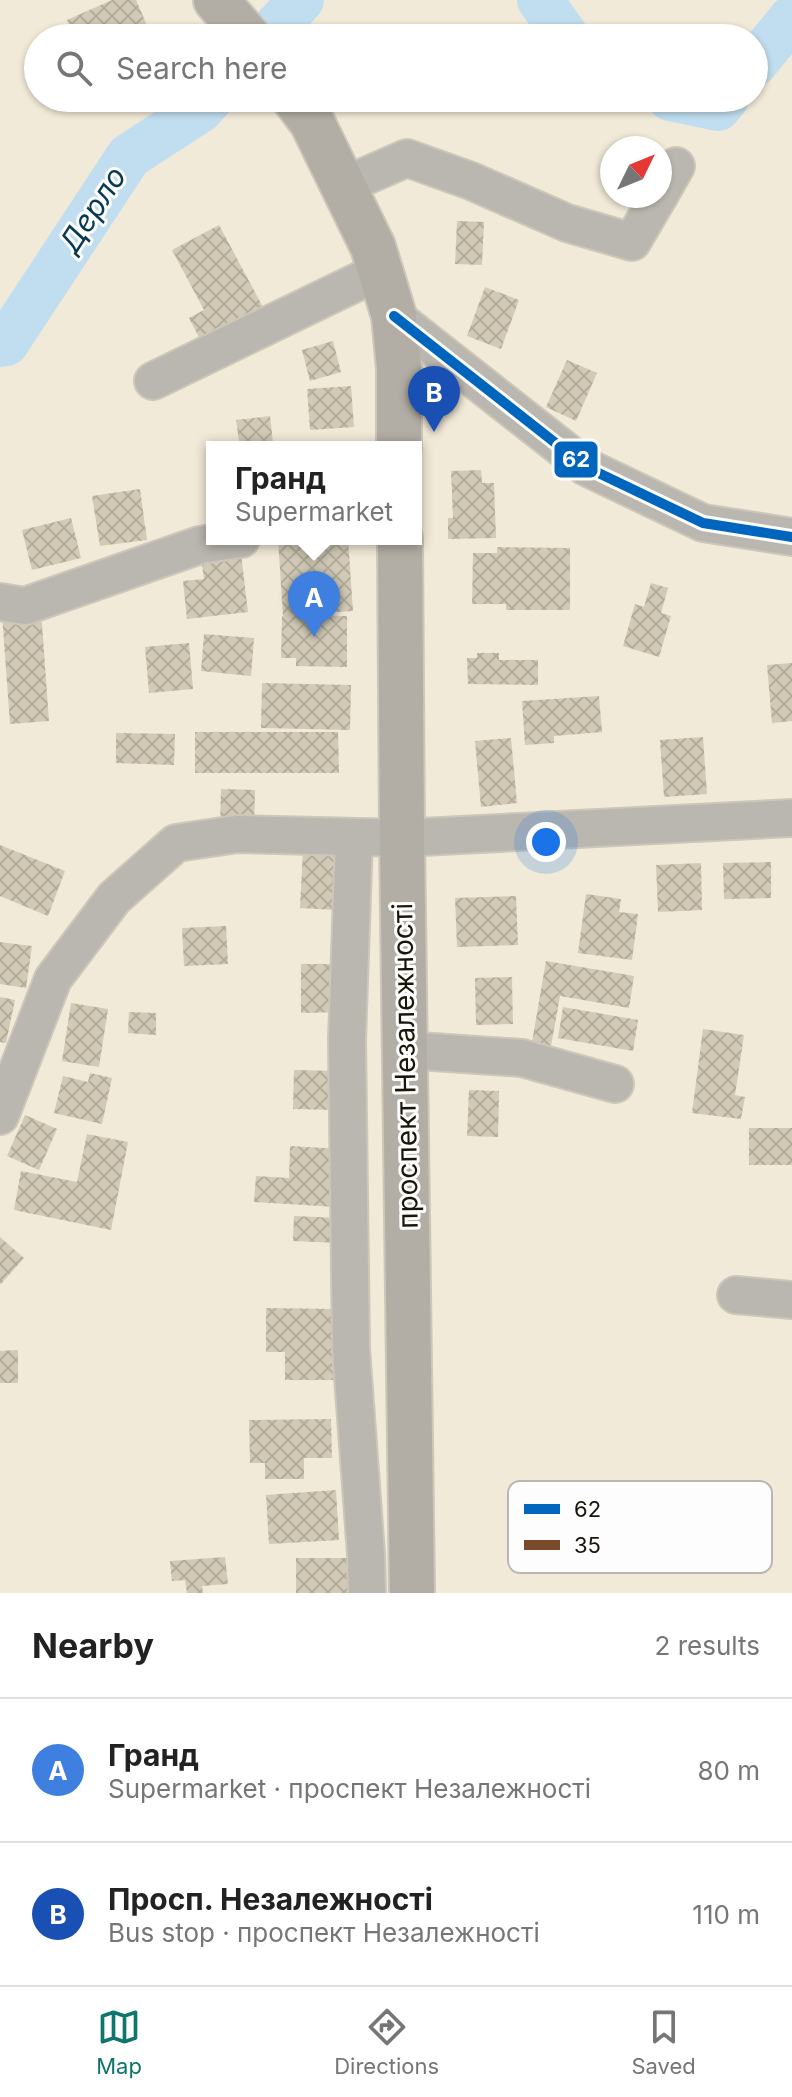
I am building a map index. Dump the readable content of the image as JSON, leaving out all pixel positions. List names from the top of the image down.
{
  "streets": {
    "main road": ["проспект Незалежності"]
  },
  "water": ["Дерло"],
  "lines": ["transit line 62"],
  "legend": ["62", "35"],
  "north": "top right",
  "page": {
    "search": "Search here",
    "pins": ["B", "A"],
    "popup": ["Гранд", "Supermarket"],
    "heading": ["Nearby", "2 results"],
    "list": [
      {
        "mark": "A",
        "name": "Гранд",
        "note": "Supermarket · проспект Незалежності",
        "value": "80 m"
      },
      {
        "mark": "B",
        "name": "Просп. Незалежності",
        "note": "Bus stop · проспект Незалежності",
        "value": "110 m"
      }
    ],
    "nav": ["Map", "Directions", "Saved"]
  }
}
